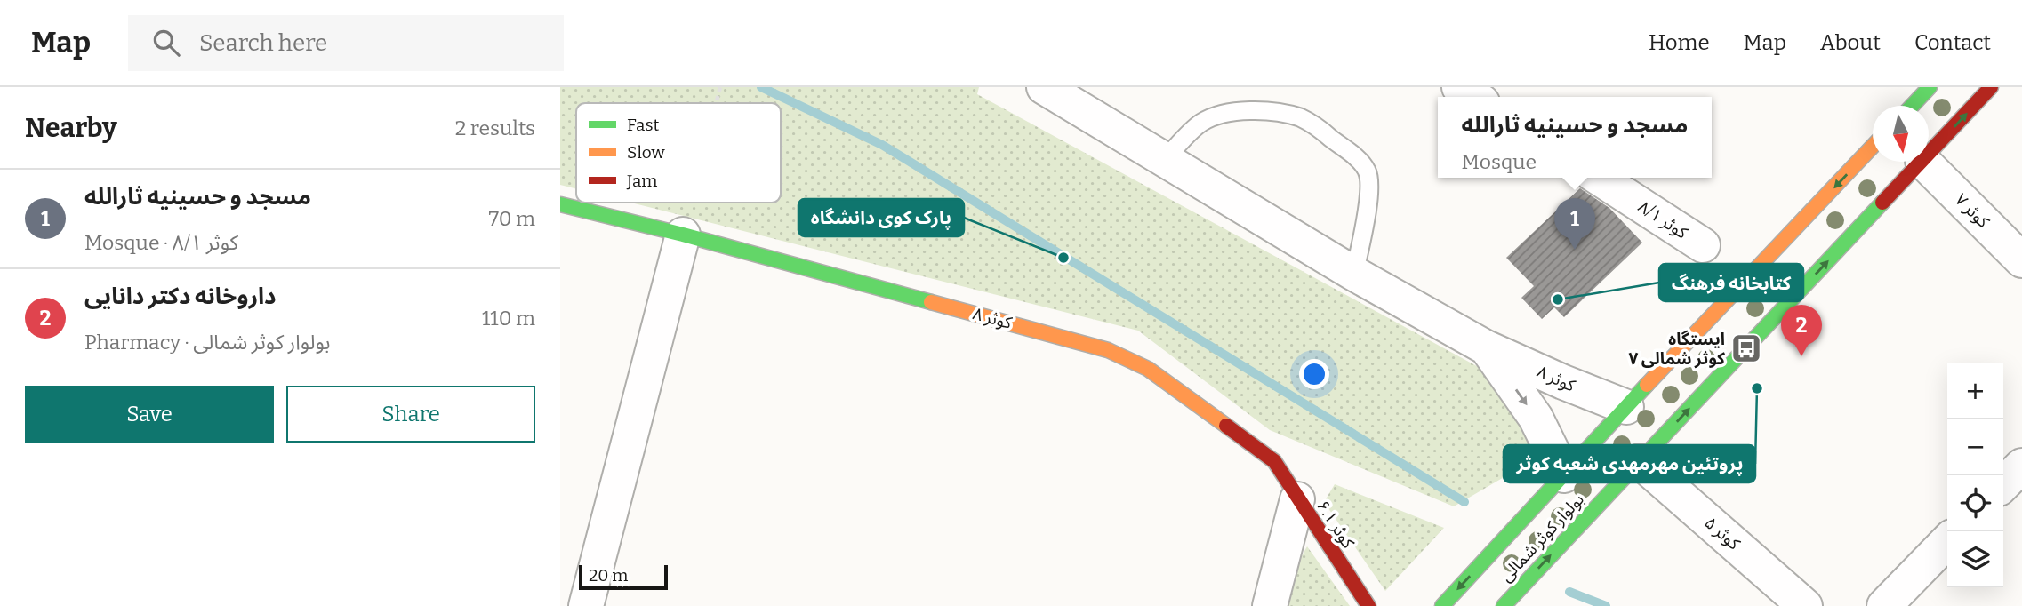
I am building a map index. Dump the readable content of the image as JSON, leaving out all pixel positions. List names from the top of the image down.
{
  "streets": {
    "street": [
      "کوثر ۷",
      "کوثر ۸/۱",
      "کوثر ۸",
      "کوثر ۶.۱",
      "کوثر ۵",
      "بولوار کوثر شمالی"
    ]
  },
  "crossings": [
    ["کوثر ۸", "کوثر ۶.۱"],
    ["کوثر ۸", "بولوار کوثر شمالی"],
    ["کوثر ۵", "بولوار کوثر شمالی"]
  ],
  "places": {
    "other": ["پارک کوی دانشگاه", "کتابخانه فرهنگ", "پروتئین مهرمهدی شعبه کوثر"],
    "bus stop": ["ایستگاه کوثر شمالی ۷"]
  },
  "legend": ["Fast", "Slow", "Jam"],
  "scale_bar": "20 m",
  "north": "bottom",
  "page": {
    "header": "Map",
    "search": "Search here",
    "nav": [
      "Home",
      "Map",
      "About",
      "Contact"
    ],
    "heading": ["Nearby", "2 results"],
    "popup": ["مسجد و حسینیه ثارالله", "Mosque"],
    "list": [
      {
        "mark": "1",
        "name": "مسجد و حسینیه ثارالله",
        "note": "Mosque · کوثر ۸/۱",
        "value": "70 m"
      },
      {
        "mark": "2",
        "name": "داروخانه دکتر دانایی",
        "note": "Pharmacy · بولوار کوثر شمالی",
        "value": "110 m"
      }
    ],
    "pins": ["1", "2"],
    "map_buttons": ["+", "−"],
    "buttons": ["Save", "Share"],
    "scale": "20 m"
  }
}
